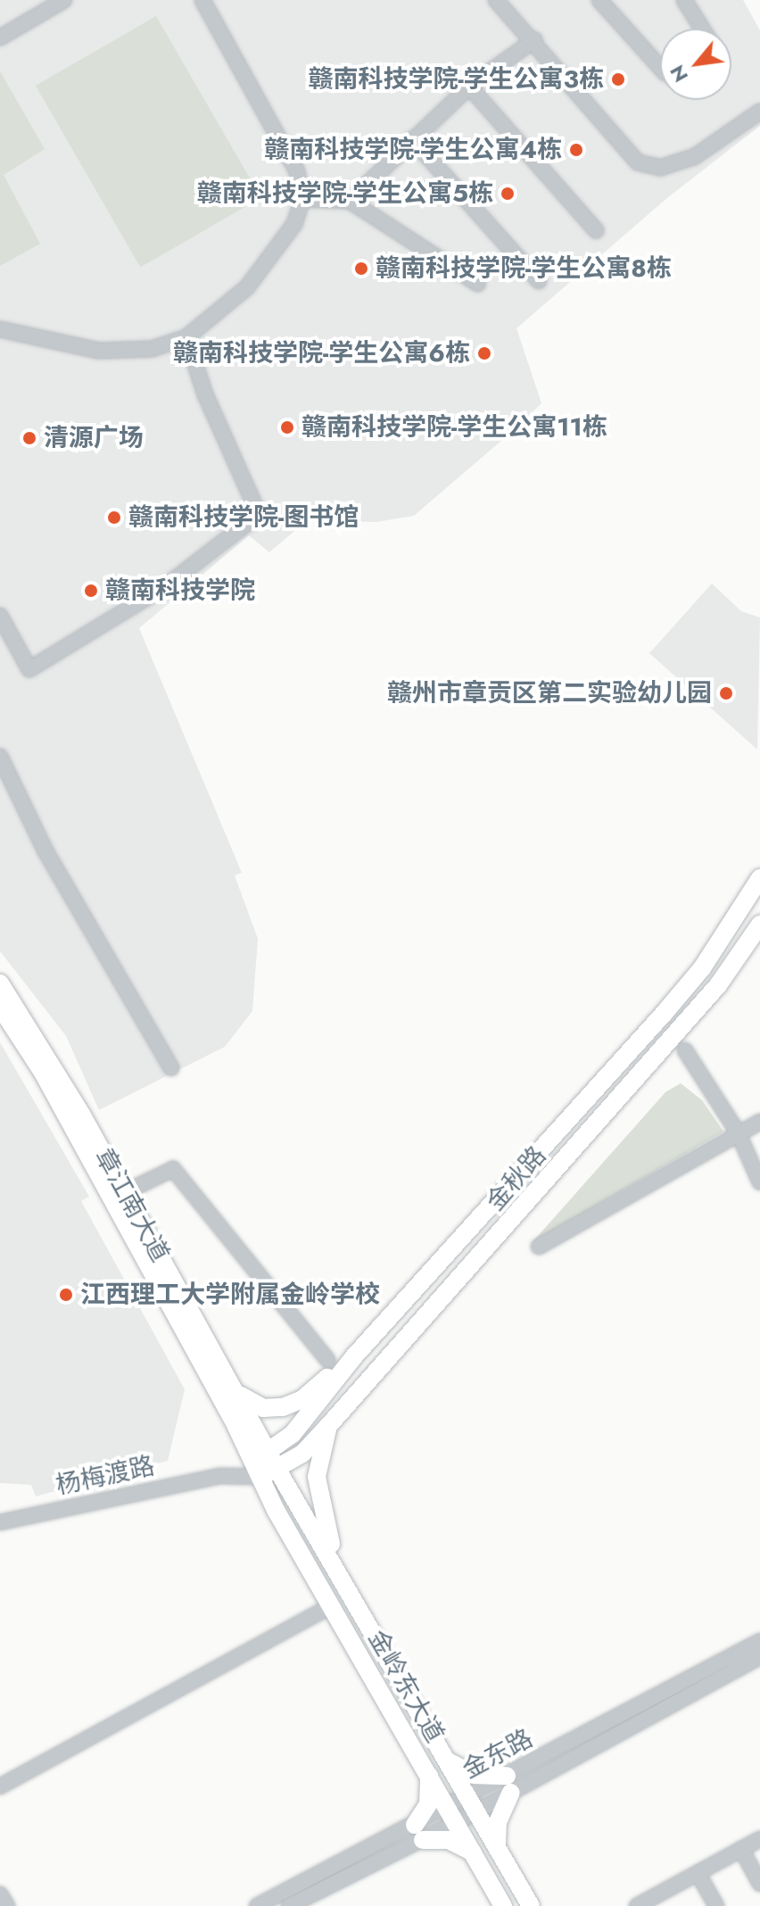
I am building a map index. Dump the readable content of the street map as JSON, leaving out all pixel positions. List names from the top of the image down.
{
  "streets": {
    "main road": ["金秋路", "章江南大道", "金岭东大道"],
    "street": ["杨梅渡路", "金东路"]
  },
  "crossings": [
    ["金秋路", "章江南大道"],
    ["金秋路", "杨梅渡路"],
    ["金秋路", "金岭东大道"],
    ["章江南大道", "杨梅渡路"],
    ["章江南大道", "金岭东大道"],
    ["杨梅渡路", "金岭东大道"],
    ["金岭东大道", "金东路"]
  ],
  "places": [
    "赣南科技学院-学生公寓3栋",
    "赣南科技学院-学生公寓4栋",
    "赣南科技学院-学生公寓5栋",
    "赣南科技学院-学生公寓8栋",
    "赣南科技学院-学生公寓6栋",
    "赣南科技学院-学生公寓11栋",
    "清源广场",
    "赣南科技学院-图书馆",
    "赣南科技学院",
    "赣州市章贡区第二实验幼儿园",
    "江西理工大学附属金岭学校"
  ],
  "north": "bottom left"
}
